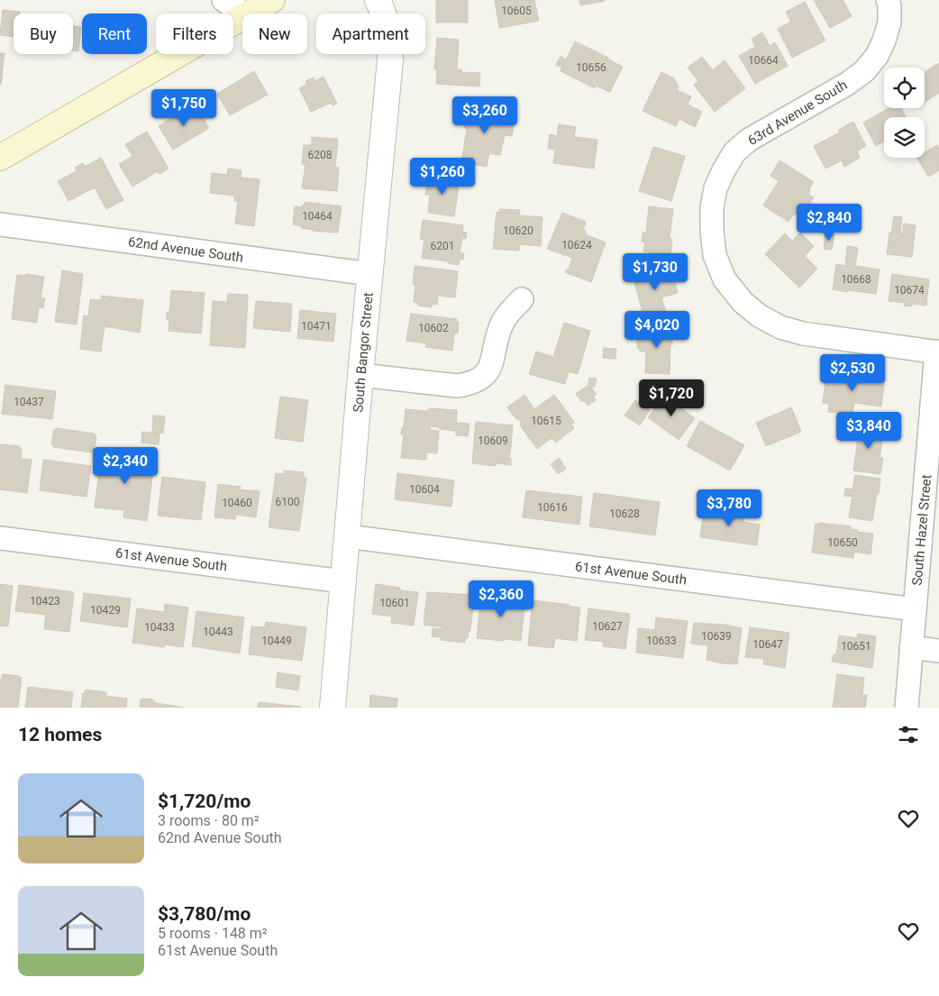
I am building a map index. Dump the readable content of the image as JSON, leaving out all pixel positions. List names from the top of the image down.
{
  "streets": {
    "street": [
      "63rd Avenue South",
      "62nd Avenue South",
      "South Bangor Street",
      "South Hazel Street",
      "61st Avenue South"
    ]
  },
  "crossings": [
    ["63rd Avenue South", "South Hazel Street"],
    ["62nd Avenue South", "South Bangor Street"],
    ["South Bangor Street", "61st Avenue South"],
    ["South Hazel Street", "61st Avenue South"]
  ],
  "house_numbers": [
    "10605",
    "10664",
    "10656",
    "6208",
    "10464",
    "10620",
    "10624",
    "6201",
    "10668",
    "10674",
    "10471",
    "10602",
    "10437",
    "10615",
    "10609",
    "10604",
    "6100",
    "10460",
    "10616",
    "10628",
    "10650",
    "10423",
    "10601",
    "10429",
    "10627",
    "10433",
    "10443",
    "10639",
    "10449",
    "10633",
    "10647",
    "10651"
  ],
  "page": {
    "chip": [
      "Buy",
      "Rent",
      "Filters",
      "New",
      "Apartment"
    ],
    "price": [
      "$1,750",
      "$3,260",
      "$1,260",
      "$2,840",
      "$1,730",
      "$4,020",
      "$2,530",
      "$1,720",
      "$3,840",
      "$2,340",
      "$3,780",
      "$2,360"
    ],
    "heading": "12 homes",
    "list": [
      {
        "name": "$1,720/mo",
        "note": "3 rooms · 80 m² · 62nd Avenue South"
      },
      {
        "name": "$3,780/mo",
        "note": "5 rooms · 148 m² · 61st Avenue South"
      }
    ]
  }
}
